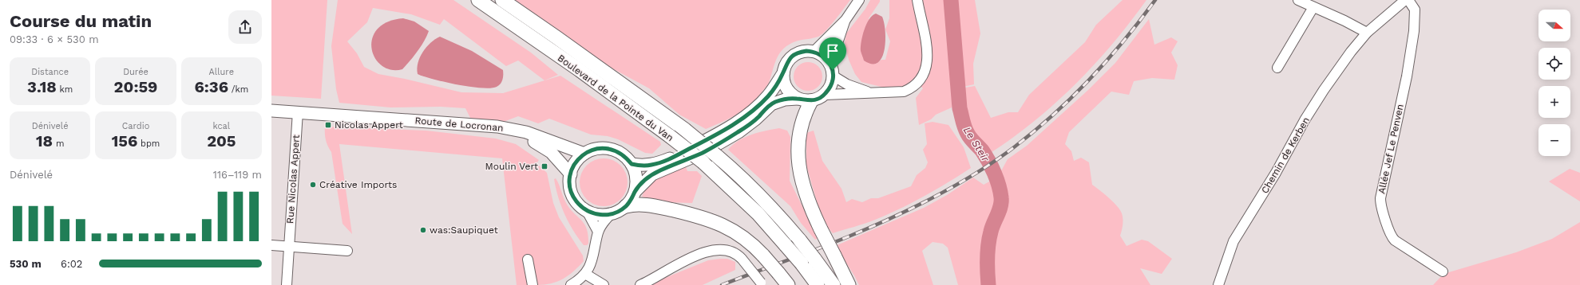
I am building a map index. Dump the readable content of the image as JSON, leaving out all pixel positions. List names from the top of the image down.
{
  "streets": {
    "highway": ["Boulevard de la Pointe du Van"],
    "main road": ["Route de Locronan"],
    "street": ["Allée Jef Le Penven", "Chemin de Kerben", "Rue Nicolas Appert"]
  },
  "crossings": [
    ["Route de Locronan", "Rue Nicolas Appert"]
  ],
  "water": ["Le Steir"],
  "places": {
    "transit": ["Nicolas Appert", "Moulin Vert"],
    "other": ["Créative Imports", "was:Saupiquet"]
  },
  "north": "right",
  "page": {
    "heading": ["Course du matin", "09:33 · 6 × 530 m"],
    "map_buttons": ["+", "−"],
    "stats": [
      ["Distance", "3.18 km"],
      ["Durée", "20:59"],
      ["Allure", "6:36 /km"],
      ["Dénivelé", "18 m"],
      ["Cardio", "156 bpm"],
      ["kcal", "205"]
    ],
    "chart": ["Dénivelé", "116–119 m"],
    "list": [
      {
        "name": "530 m",
        "note": "6:02"
      }
    ]
  }
}
